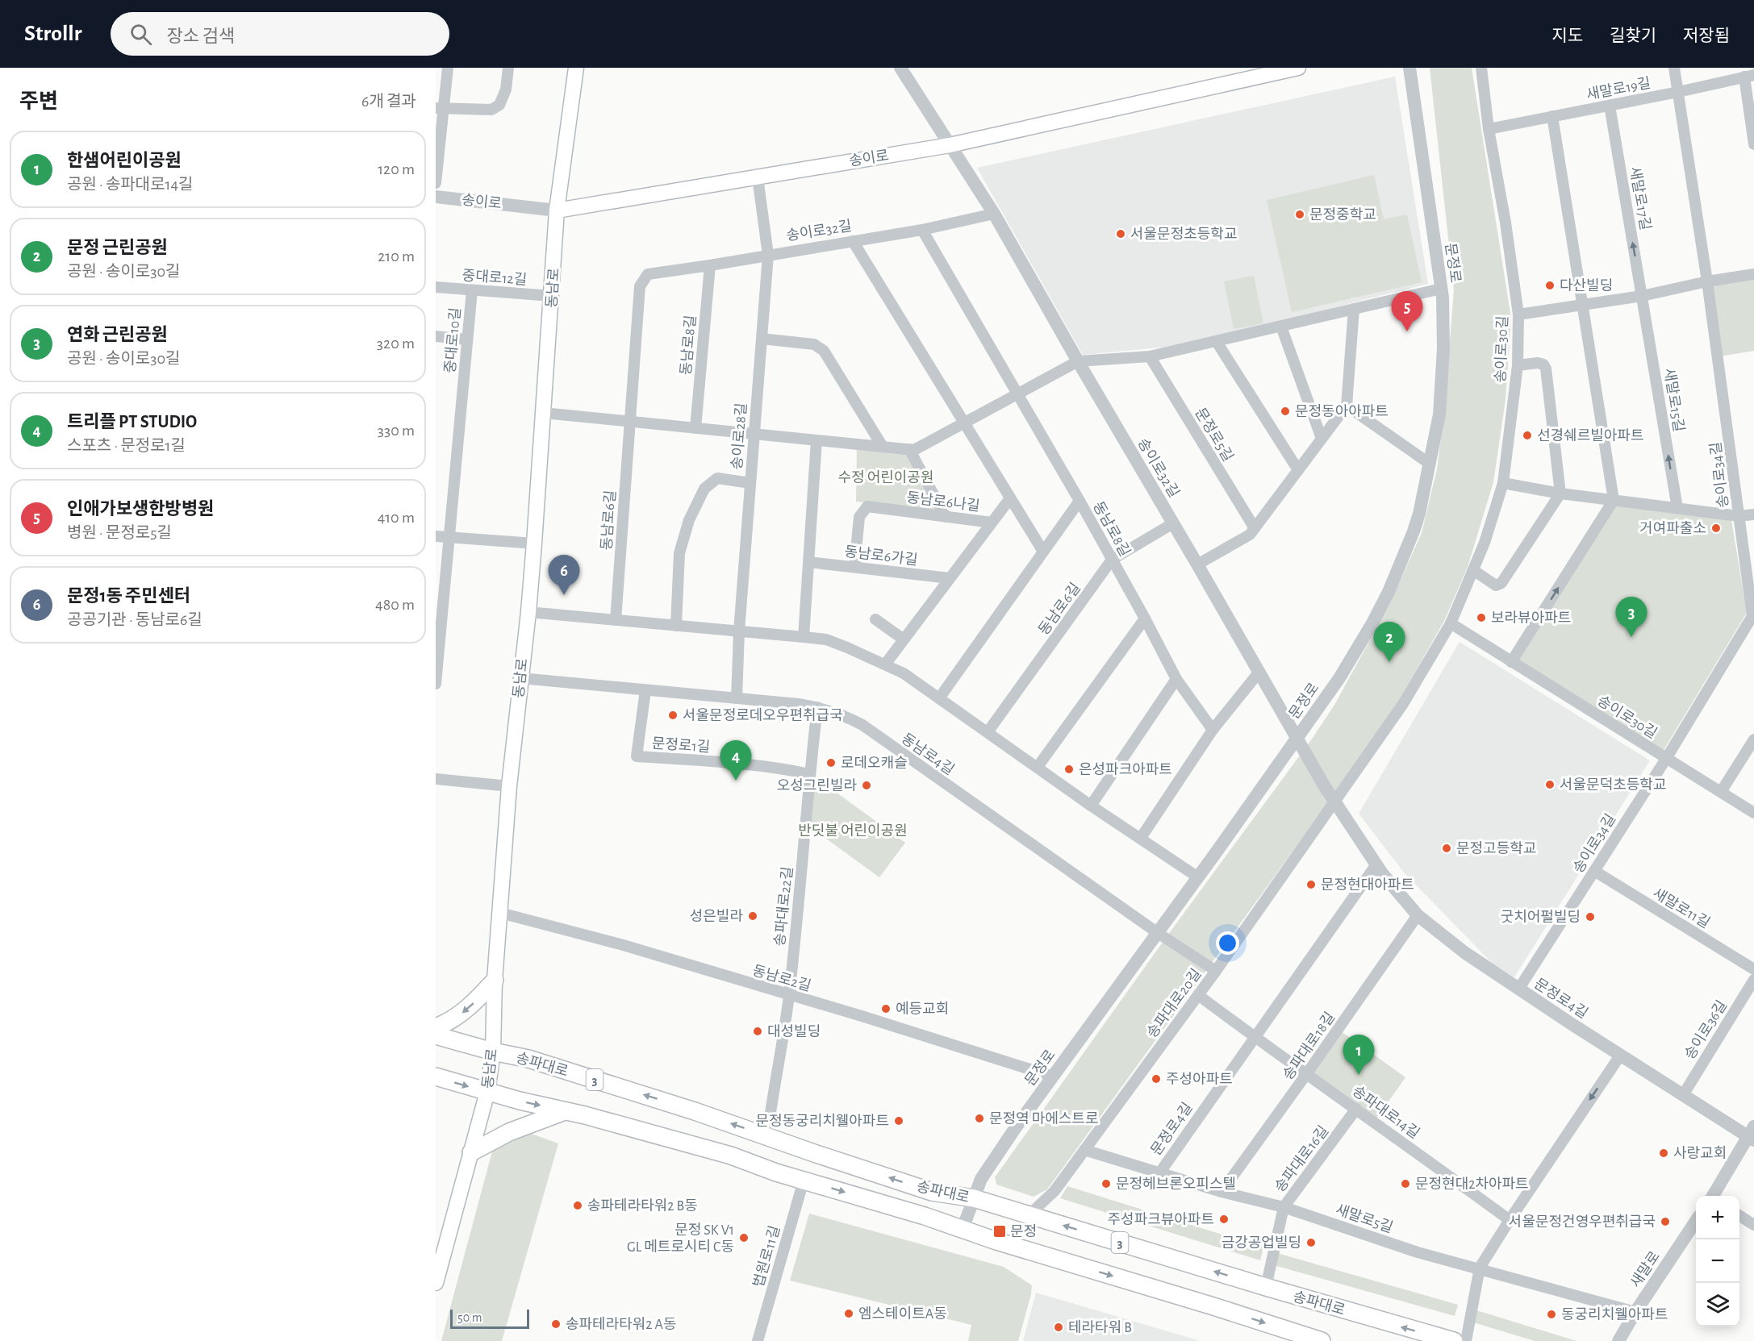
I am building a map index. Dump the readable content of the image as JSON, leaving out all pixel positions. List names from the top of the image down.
{
  "streets": {
    "main road": [
      "송이로",
      "동남로",
      "송파대로",
      "3"
    ],
    "street": [
      "새말로19길",
      "새말로17길",
      "송이로32길",
      "문정로",
      "중대로12길",
      "중대로10길",
      "동남로8길",
      "송이로30길",
      "새말로15길",
      "문정로5길",
      "송이로28길",
      "송이로34길",
      "동남로6나길",
      "동남로6길",
      "동남로6가길",
      "문정로1길",
      "동남로4길",
      "송파대로22길",
      "새말로11길",
      "동남로2길",
      "문정로4길",
      "송파대로20길",
      "송이로36길",
      "송파대로18길",
      "송파대로14길",
      "송파대로16길",
      "새말로5길",
      "법원로11길",
      "새말로"
    ]
  },
  "crossings": [
    ["새말로19길", "새말로17길"],
    ["새말로19길", "송이로30길"],
    ["새말로19길", "송이로34길"],
    ["송이로", "송이로32길"],
    ["송이로", "동남로"],
    ["송이로", "송이로28길"],
    ["새말로17길", "새말로15길"],
    ["송이로32길", "문정로"],
    ["송이로32길", "동남로8길"],
    ["송이로32길", "송이로28길"],
    ["송이로32길", "동남로6길"],
    ["송이로32길", "문정로4길"],
    ["문정로", "동남로4길"],
    ["문정로", "동남로2길"],
    ["문정로", "문정로4길"],
    ["문정로", "송파대로"],
    ["중대로12길", "동남로"],
    ["중대로12길", "중대로10길"],
    ["동남로", "동남로4길"],
    ["동남로", "동남로2길"],
    ["동남로", "송파대로"],
    ["동남로8길", "동남로6길"],
    ["송이로30길", "송이로34길"],
    ["송이로30길", "문정로4길"],
    ["송이로30길", "송파대로20길"],
    ["송이로28길", "동남로4길"],
    ["송이로34길", "새말로11길"],
    ["송이로34길", "문정로4길"],
    ["동남로6나길", "동남로6가길"],
    ["문정로1길", "동남로4길"],
    ["문정로1길", "송파대로22길"],
    ["동남로4길", "송파대로22길"],
    ["송파대로22길", "동남로2길"],
    ["송파대로22길", "송파대로"],
    ["문정로4길", "송파대로20길"],
    ["문정로4길", "송이로36길"],
    ["문정로4길", "송파대로18길"],
    ["문정로4길", "송파대로14길"],
    ["문정로4길", "새말로5길"],
    ["송파대로20길", "송파대로"],
    ["송파대로20길", "송파대로14길"],
    ["송파대로20길", "새말로5길"],
    ["송파대로18길", "송파대로14길"],
    ["송파대로18길", "새말로5길"],
    ["송파대로", "송파대로16길"],
    ["송파대로", "법원로11길"],
    ["송파대로14길", "송파대로16길"],
    ["송파대로16길", "새말로5길"],
    ["새말로5길", "새말로"]
  ],
  "parks": ["수정 어린이공원", "반딧불 어린이공원"],
  "places": {
    "other": [
      "문정중학교",
      "서울문정초등학교",
      "다산빌딩",
      "문정동아아파트",
      "선경쉐르빌아파트",
      "거여파출소",
      "보라뷰아파트",
      "서울문정로데오우편취급국",
      "로데오캐슬",
      "은성파크아파트",
      "서울문덕초등학교",
      "오성그린빌라",
      "문정고등학교",
      "문정현대아파트",
      "성은빌라",
      "굿치어펄빌딩",
      "예등교회",
      "대성빌딩",
      "주성아파트",
      "문정역 마에스트로",
      "문정동궁리치웰아파트",
      "사랑교회",
      "문정헤브론오피스텔",
      "문정현대2차아파트",
      "송파테라타워2 B동",
      "주성파크뷰아파트",
      "서울문정건영우편취급국",
      "문정 SK V1 GL 메트로시티 C동",
      "금강공업빌딩",
      "엠스테이트A동",
      "동궁리치웰아파트",
      "송파테라타워2 A동",
      "테라타워 B"
    ],
    "transit": ["문정"]
  },
  "scale_bar": "50 m",
  "page": {
    "header": "Strollr",
    "search": "장소 검색",
    "nav": ["지도", "길찾기", "저장됨"],
    "heading": ["주변", "6개 결과"],
    "list": [
      {
        "mark": "1",
        "name": "한샘어린이공원",
        "note": "공원 · 송파대로14길",
        "value": "120 m"
      },
      {
        "mark": "2",
        "name": "문정 근린공원",
        "note": "공원 · 송이로30길",
        "value": "210 m"
      },
      {
        "mark": "3",
        "name": "연화 근린공원",
        "note": "공원 · 송이로30길",
        "value": "320 m"
      },
      {
        "mark": "4",
        "name": "트리플 PT STUDIO",
        "note": "스포츠 · 문정로1길",
        "value": "330 m"
      },
      {
        "mark": "5",
        "name": "인애가보생한방병원",
        "note": "병원 · 문정로5길",
        "value": "410 m"
      },
      {
        "mark": "6",
        "name": "문정1동 주민센터",
        "note": "공공기관 · 동남로6길",
        "value": "480 m"
      }
    ],
    "pins": [
      "5",
      "6",
      "3",
      "2",
      "4",
      "1"
    ],
    "map_buttons": ["+", "−"],
    "scale": "50 m"
  }
}
